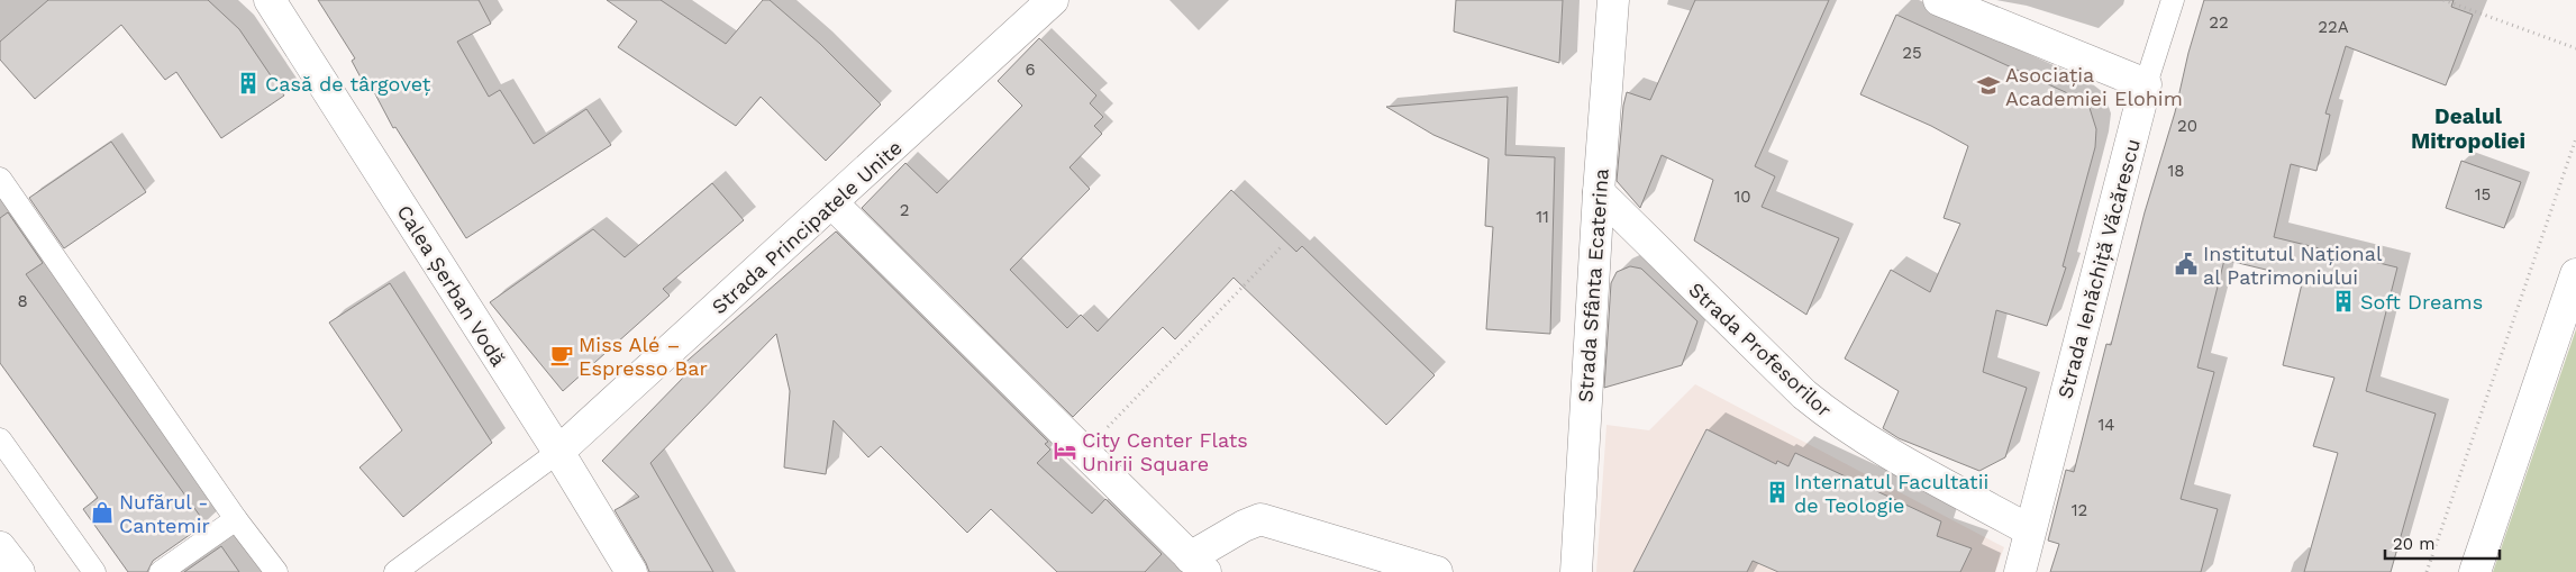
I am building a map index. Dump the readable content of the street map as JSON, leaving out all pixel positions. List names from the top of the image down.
{
  "streets": {
    "street": [
      "Strada Principatele Unite",
      "Strada Ienăchiță Văcărescu",
      "Calea Șerban Vodă",
      "Strada Sfânta Ecaterina",
      "Strada Profesorilor"
    ]
  },
  "crossings": [
    ["Strada Principatele Unite", "Calea Șerban Vodă"],
    ["Strada Ienăchiță Văcărescu", "Strada Profesorilor"],
    ["Strada Sfânta Ecaterina", "Strada Profesorilor"]
  ],
  "districts": ["Dealul Mitropoliei"],
  "places": {
    "building": ["Casă de târgoveț", "Soft Dreams", "Internatul Facultatii de Teologie"],
    "school or university": ["Asociația Academiei Elohim"],
    "public building": ["Institutul Național al Patrimoniului"],
    "cafe": ["Miss Alé – Espresso Bar"],
    "hotel": ["City Center Flats Unirii Square"],
    "shop": ["Nufărul - Cantemir"]
  },
  "house_numbers": [
    "22",
    "22A",
    "25",
    "6",
    "20",
    "18",
    "15",
    "10",
    "2",
    "11",
    "8",
    "14",
    "12"
  ],
  "scale_bar": "20 m"
}
